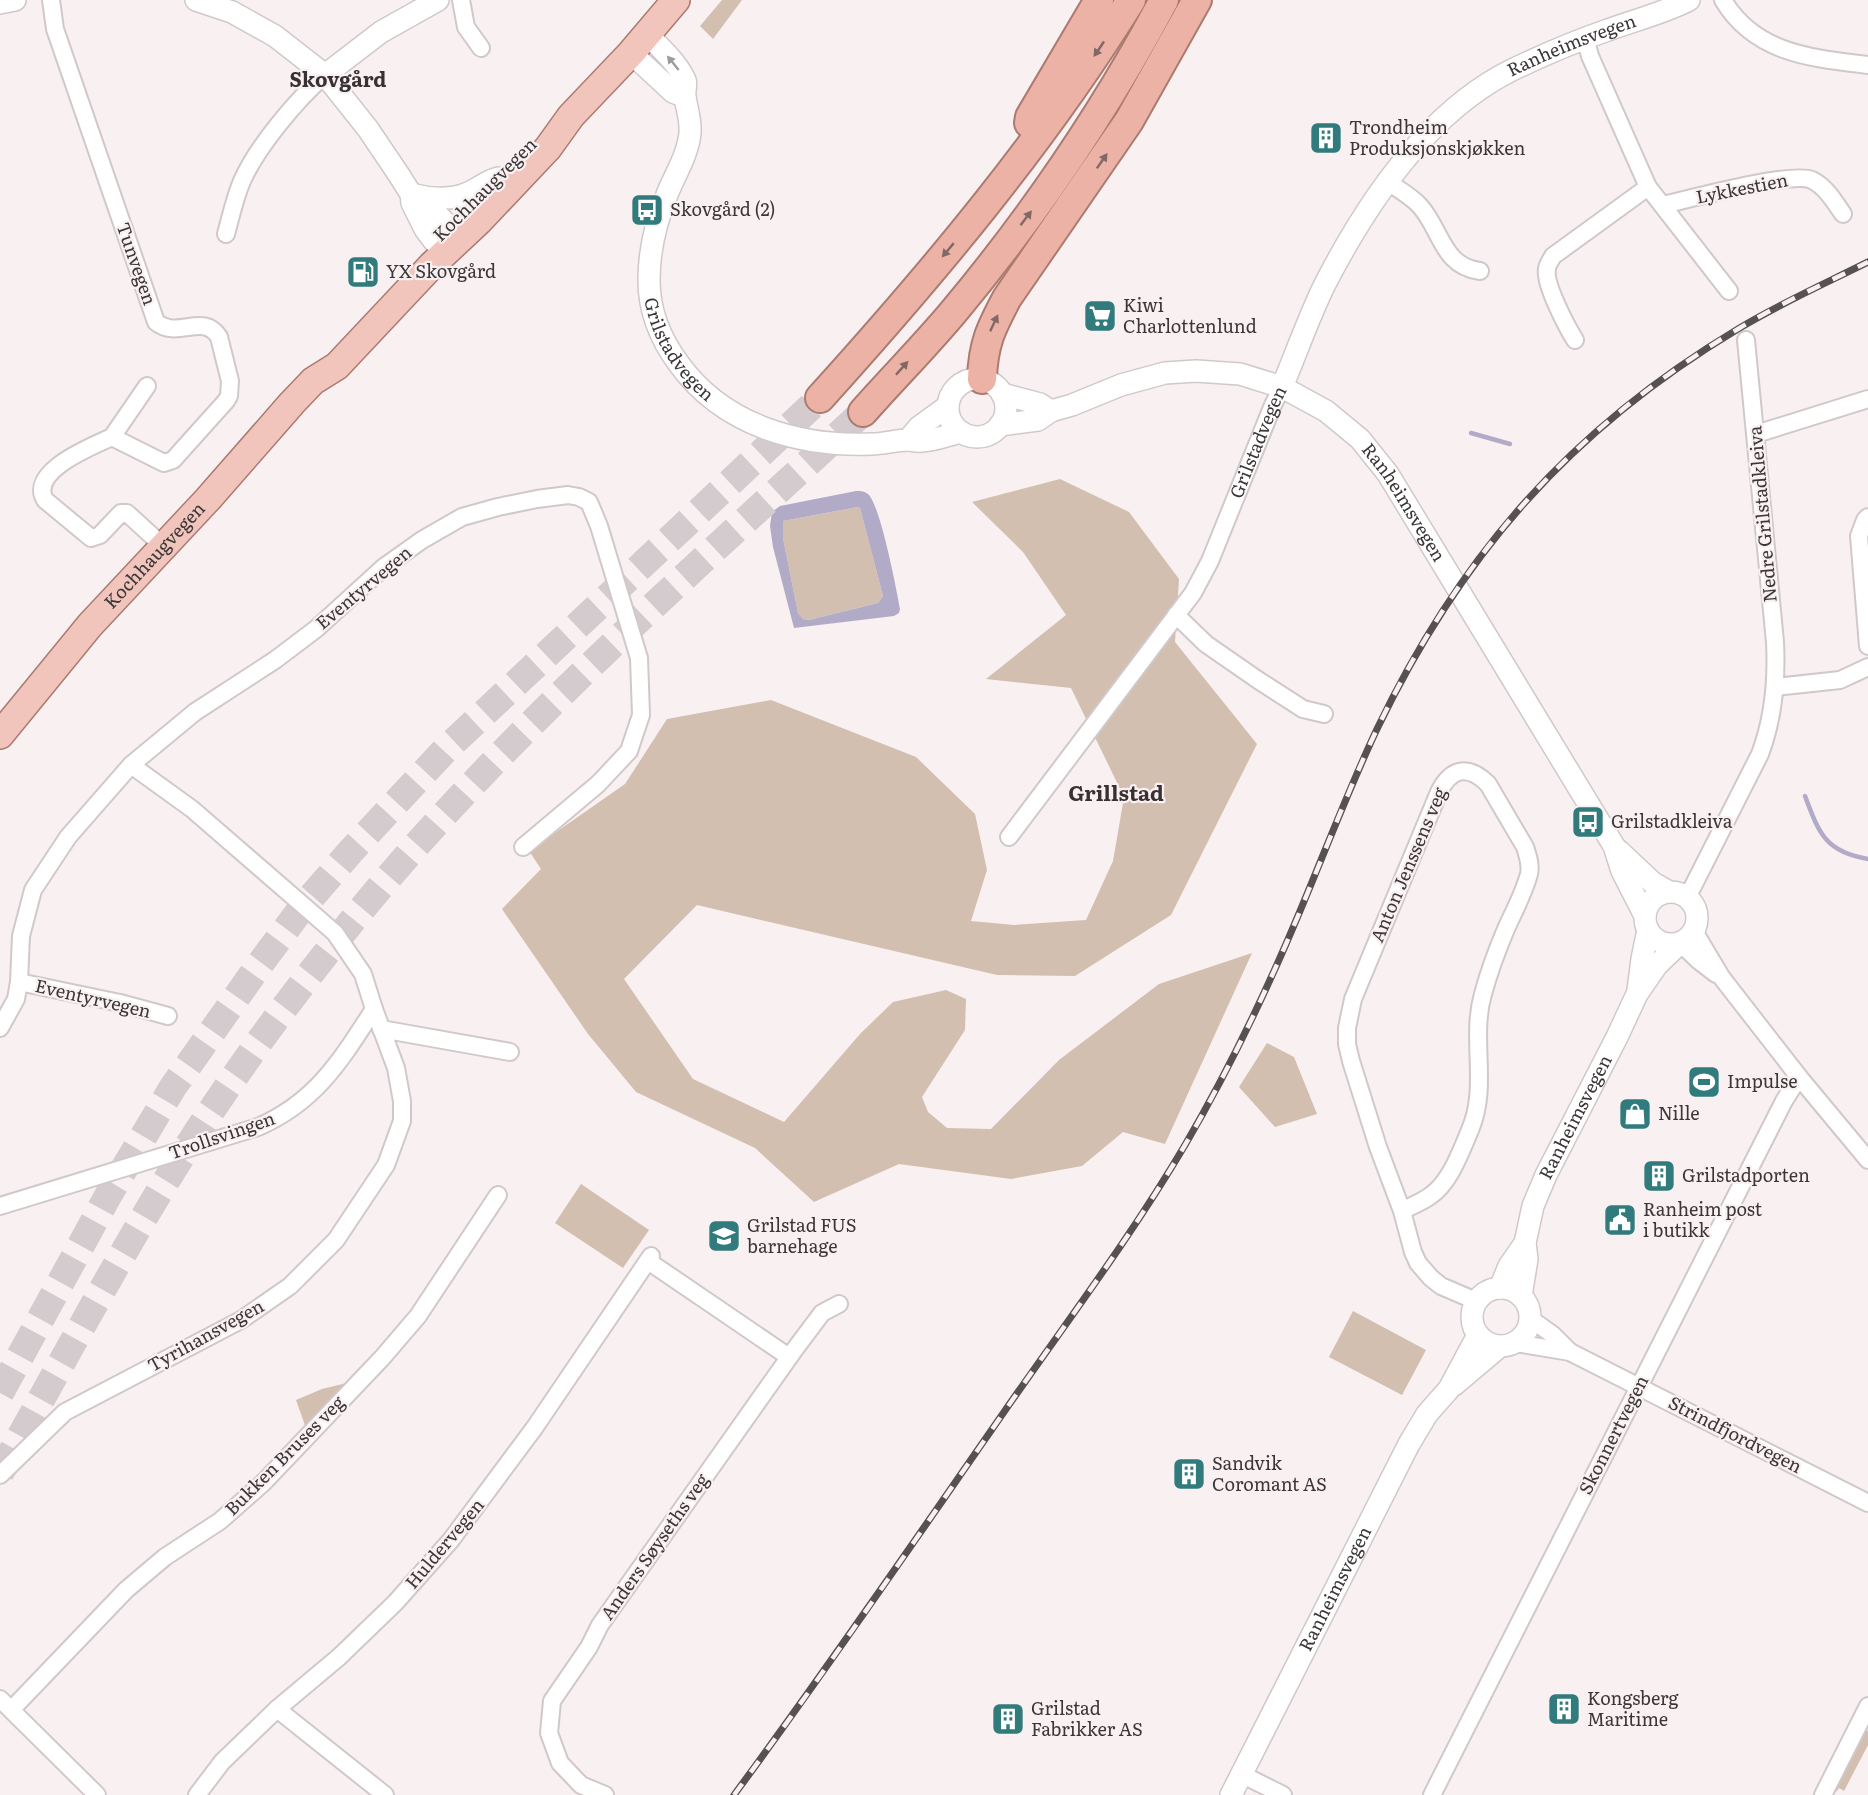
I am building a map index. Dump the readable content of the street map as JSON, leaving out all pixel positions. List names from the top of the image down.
{
  "streets": {
    "main road": ["Kochhaugvegen"],
    "street": [
      "Ranheimsvegen",
      "Lykkestien",
      "Tunvegen",
      "Grilstadvegen",
      "Nedre Grilstadkleiva",
      "Eventyrvegen",
      "Anton Jenssens veg",
      "Trollsvingen",
      "Tyrihansvegen",
      "Skonnertvegen",
      "Strindfjordvegen",
      "Bukken Bruses veg",
      "Huldervegen",
      "Anders Søyseths veg"
    ]
  },
  "crossings": [
    ["Ranheimsvegen", "Grilstadvegen"],
    ["Ranheimsvegen", "Nedre Grilstadkleiva"],
    ["Ranheimsvegen", "Anton Jenssens veg"],
    ["Ranheimsvegen", "Strindfjordvegen"],
    ["Kochhaugvegen", "Grilstadvegen"],
    ["Anton Jenssens veg", "Strindfjordvegen"],
    ["Trollsvingen", "Tyrihansvegen"],
    ["Skonnertvegen", "Strindfjordvegen"],
    ["Huldervegen", "Anders Søyseths veg"]
  ],
  "districts": ["Skovgård", "Grillstad"],
  "places": {
    "building": [
      "Trondheim Produksjonskjøkken",
      "Grilstadporten",
      "Sandvik Coromant AS",
      "Kongsberg Maritime",
      "Grilstad Fabrikker AS"
    ],
    "bus stop": ["Skovgård (2)", "Grilstadkleiva"],
    "fuel station": ["YX Skovgård"],
    "supermarket": ["Kiwi Charlottenlund"],
    "sports": ["Impulse"],
    "shop": ["Nille"],
    "public building": ["Ranheim post i butikk"],
    "school or university": ["Grilstad FUS barnehage"]
  }
}
